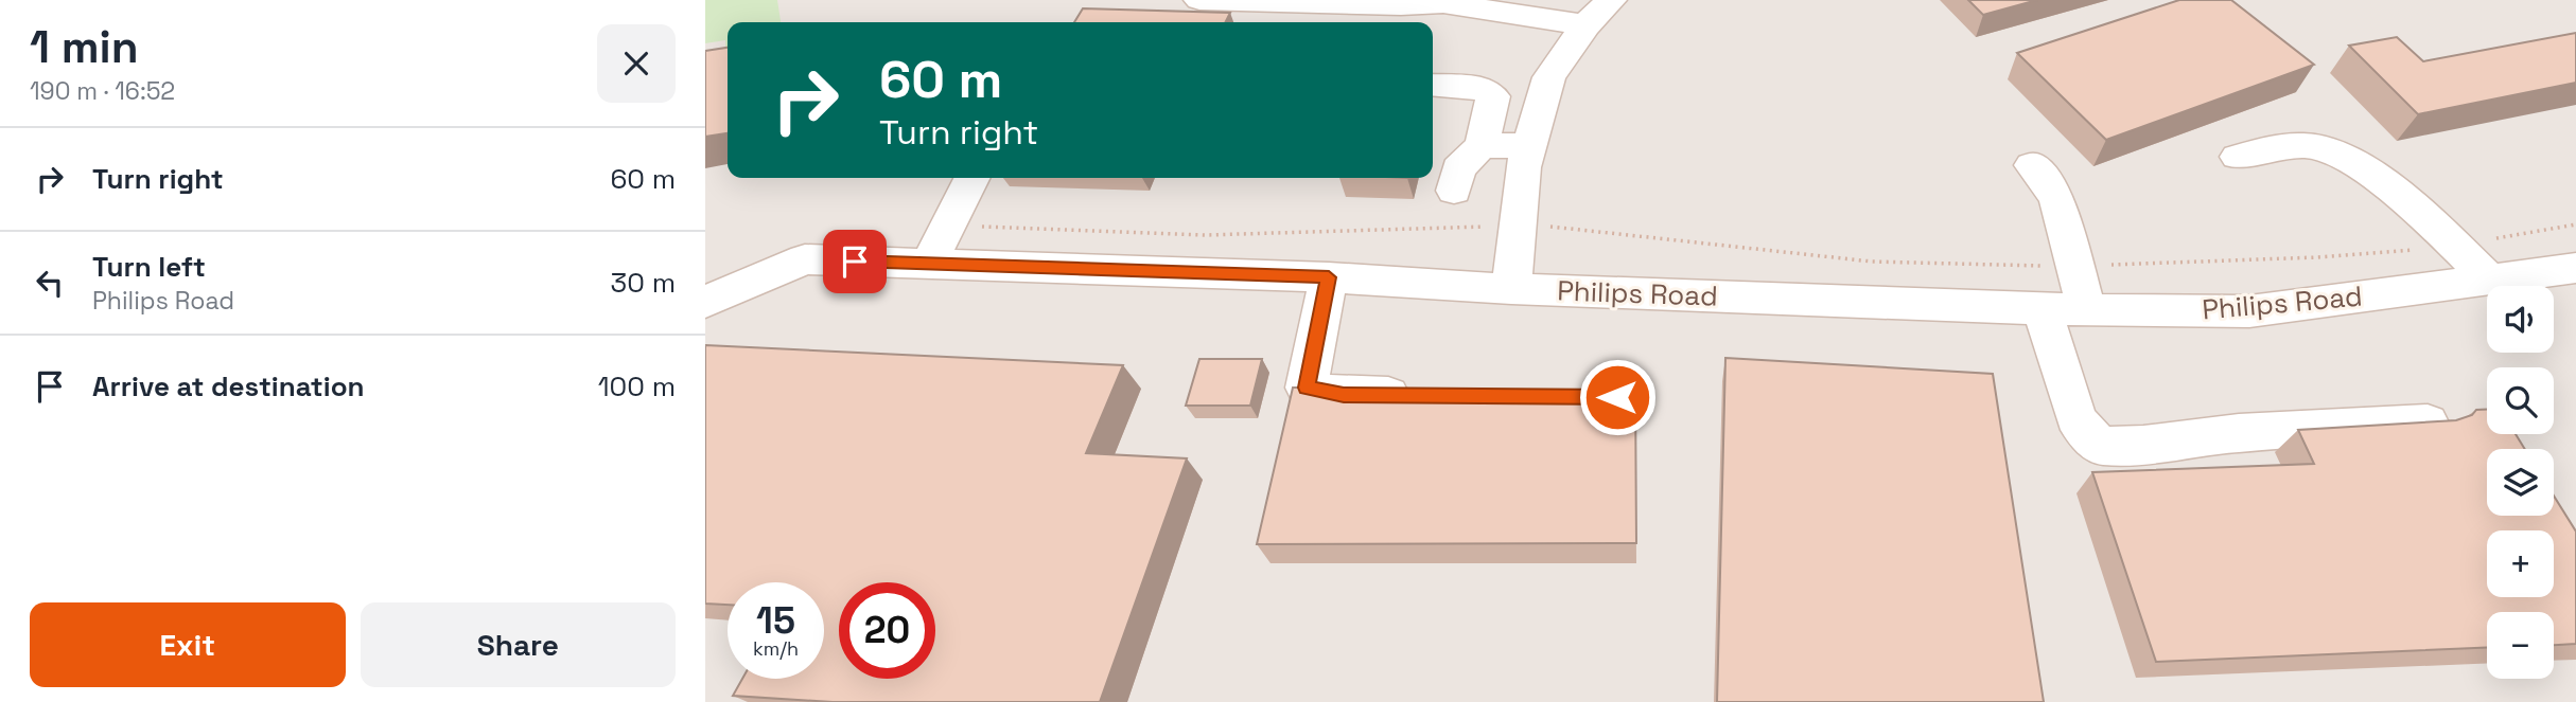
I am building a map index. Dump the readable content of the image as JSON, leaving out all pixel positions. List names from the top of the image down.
{
  "streets": {
    "street": ["Philips Road"]
  },
  "page": {
    "heading": ["1 min", "190 m · 16:52"],
    "turn": ["60 m", "Turn right"],
    "list": [
      {
        "name": "Turn right",
        "value": "60 m"
      },
      {
        "name": "Turn left",
        "note": "Philips Road",
        "value": "30 m"
      },
      {
        "name": "Arrive at destination",
        "value": "100 m"
      }
    ],
    "map_buttons": ["+", "−"],
    "speed": "15 km/h",
    "limit": "20",
    "buttons": ["Exit", "Share"]
  }
}
